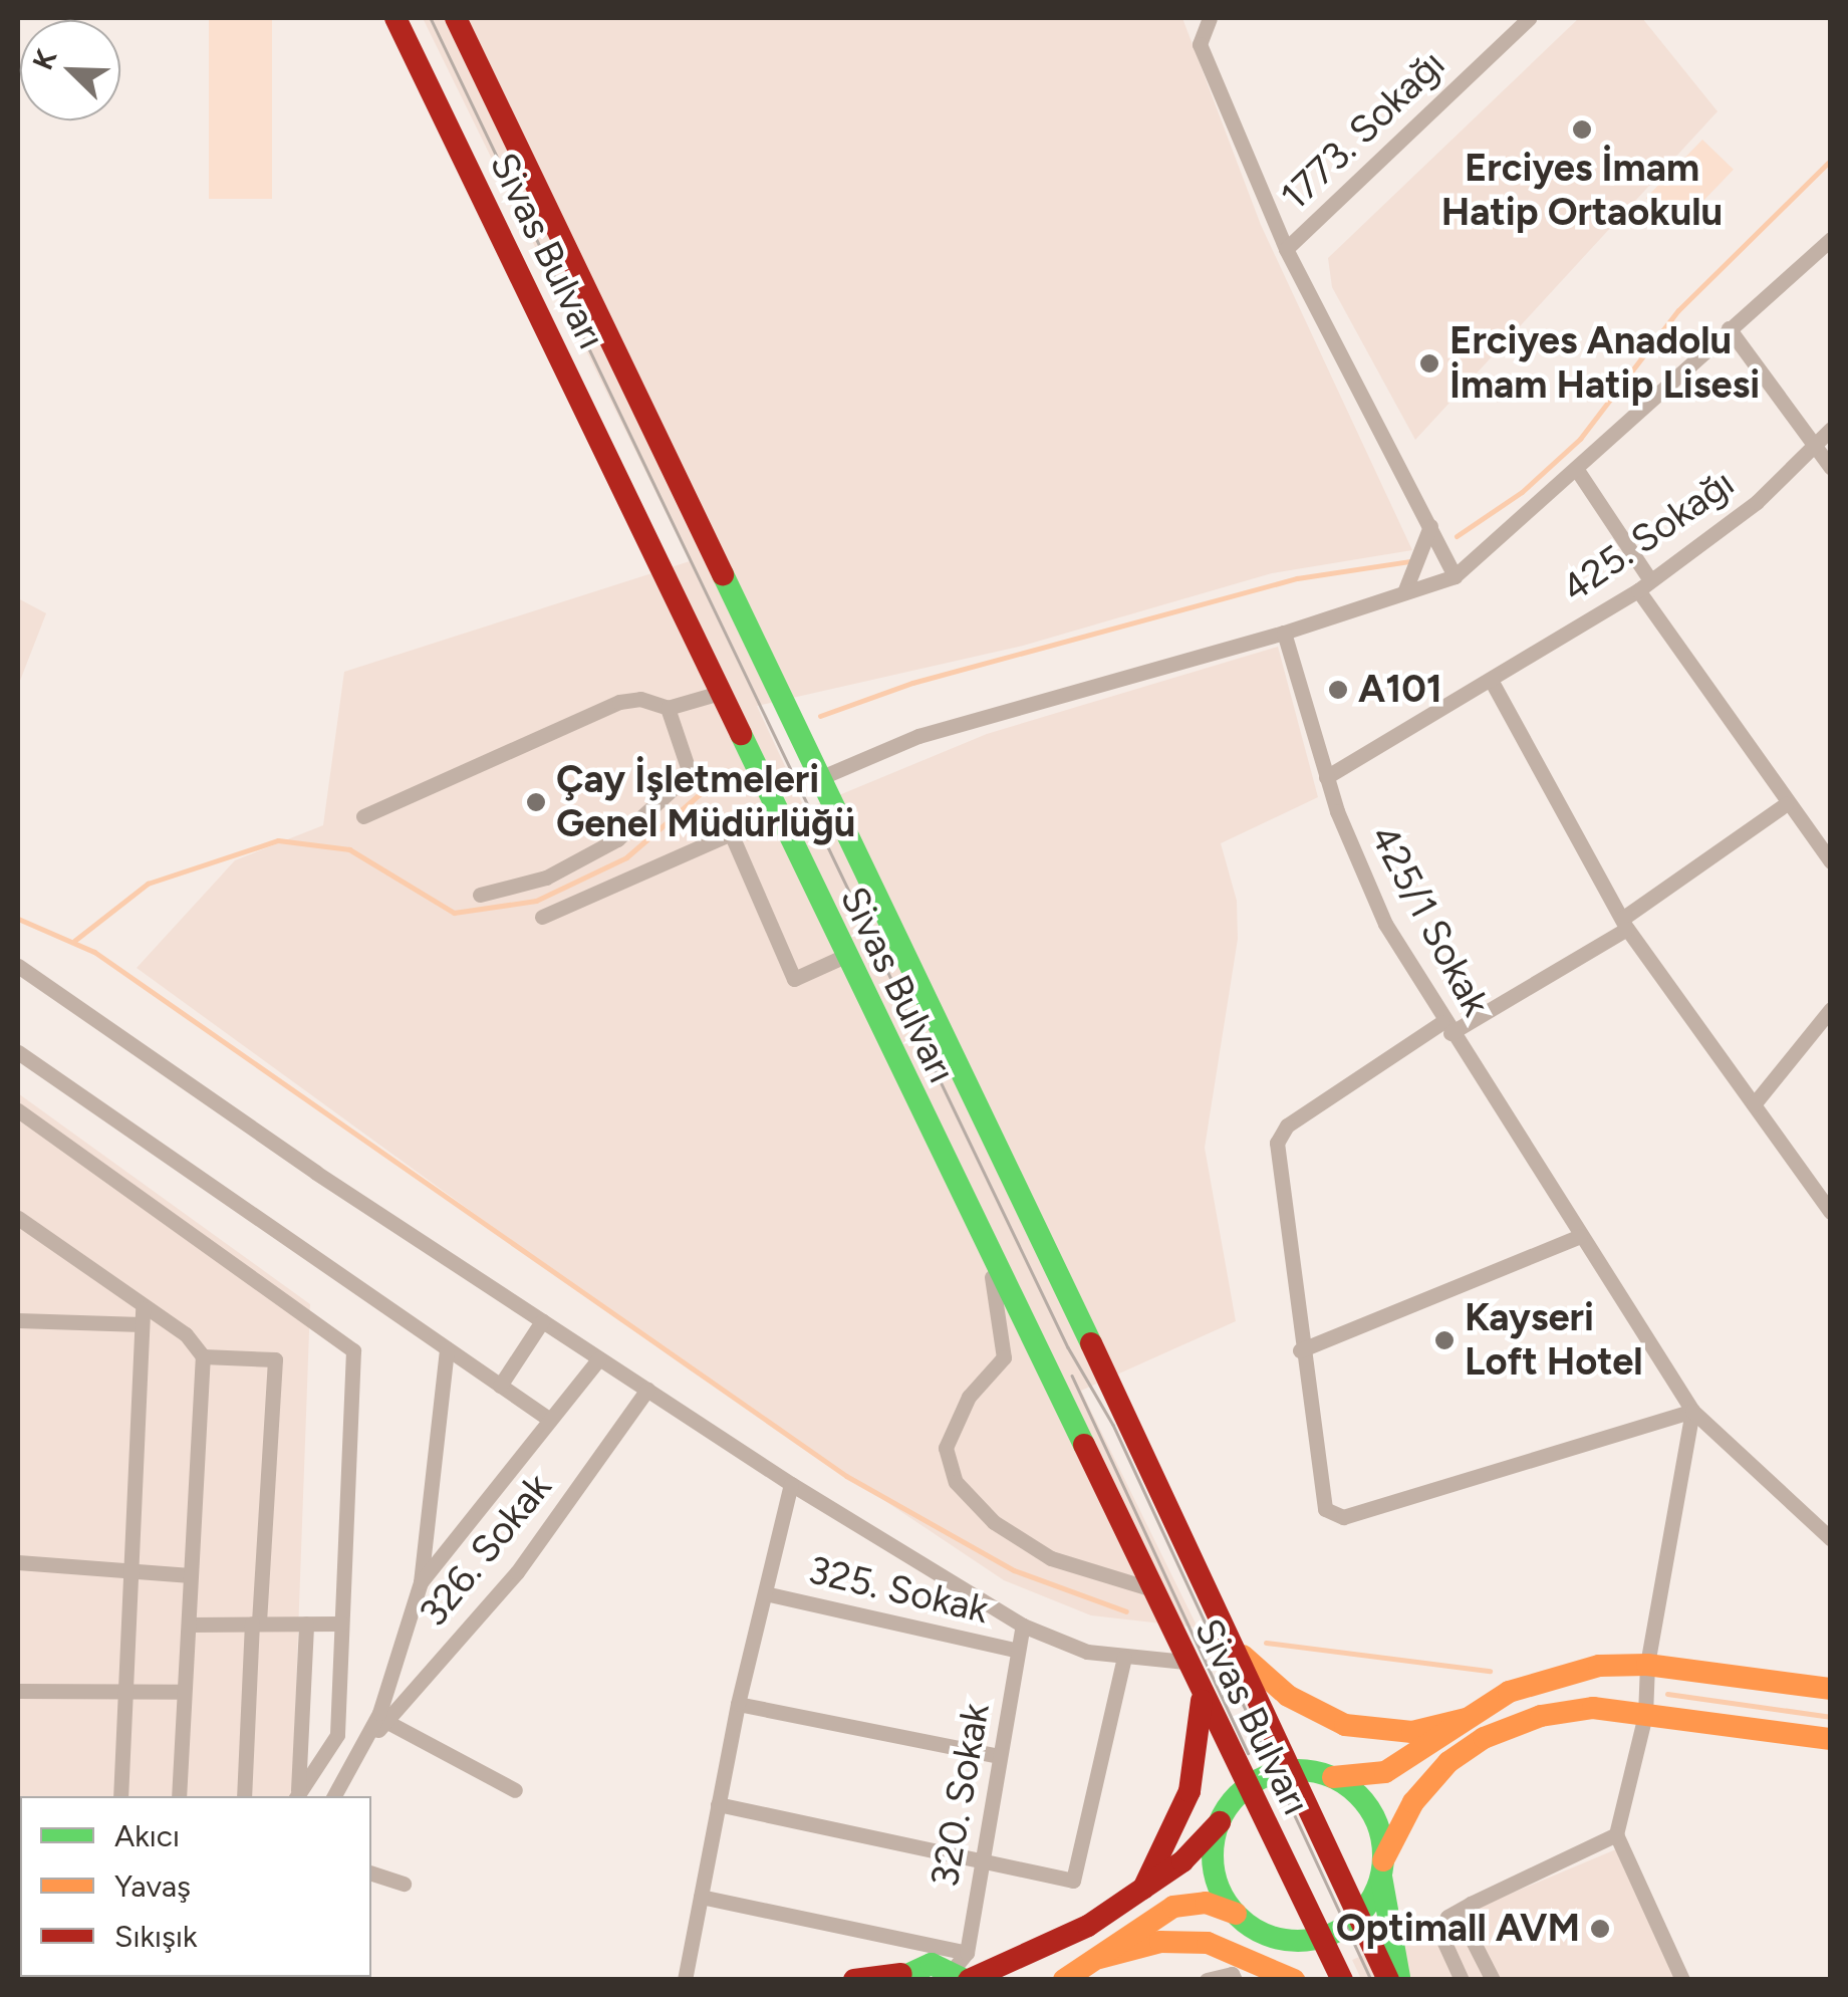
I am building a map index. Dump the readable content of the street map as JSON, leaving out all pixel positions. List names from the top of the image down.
{
  "streets": {
    "main road": ["Sivas Bulvarı"],
    "street": [
      "1773. Sokağı",
      "425. Sokağı",
      "425/1 Sokak",
      "326. Sokak",
      "325. Sokak",
      "320. Sokak"
    ]
  },
  "crossings": [
    ["425. Sokağı", "425/1 Sokak"],
    ["325. Sokak", "320. Sokak"]
  ],
  "places": [
    "Erciyes İmam Hatip Ortaokulu",
    "Erciyes Anadolu İmam Hatip Lisesi",
    "A101",
    "Çay İşletmeleri Genel Müdürlüğü",
    "Kayseri Loft Hotel",
    "Optimall AVM"
  ],
  "legend": ["Akıcı", "Yavaş", "Sıkışık"],
  "north": "top left"
}
